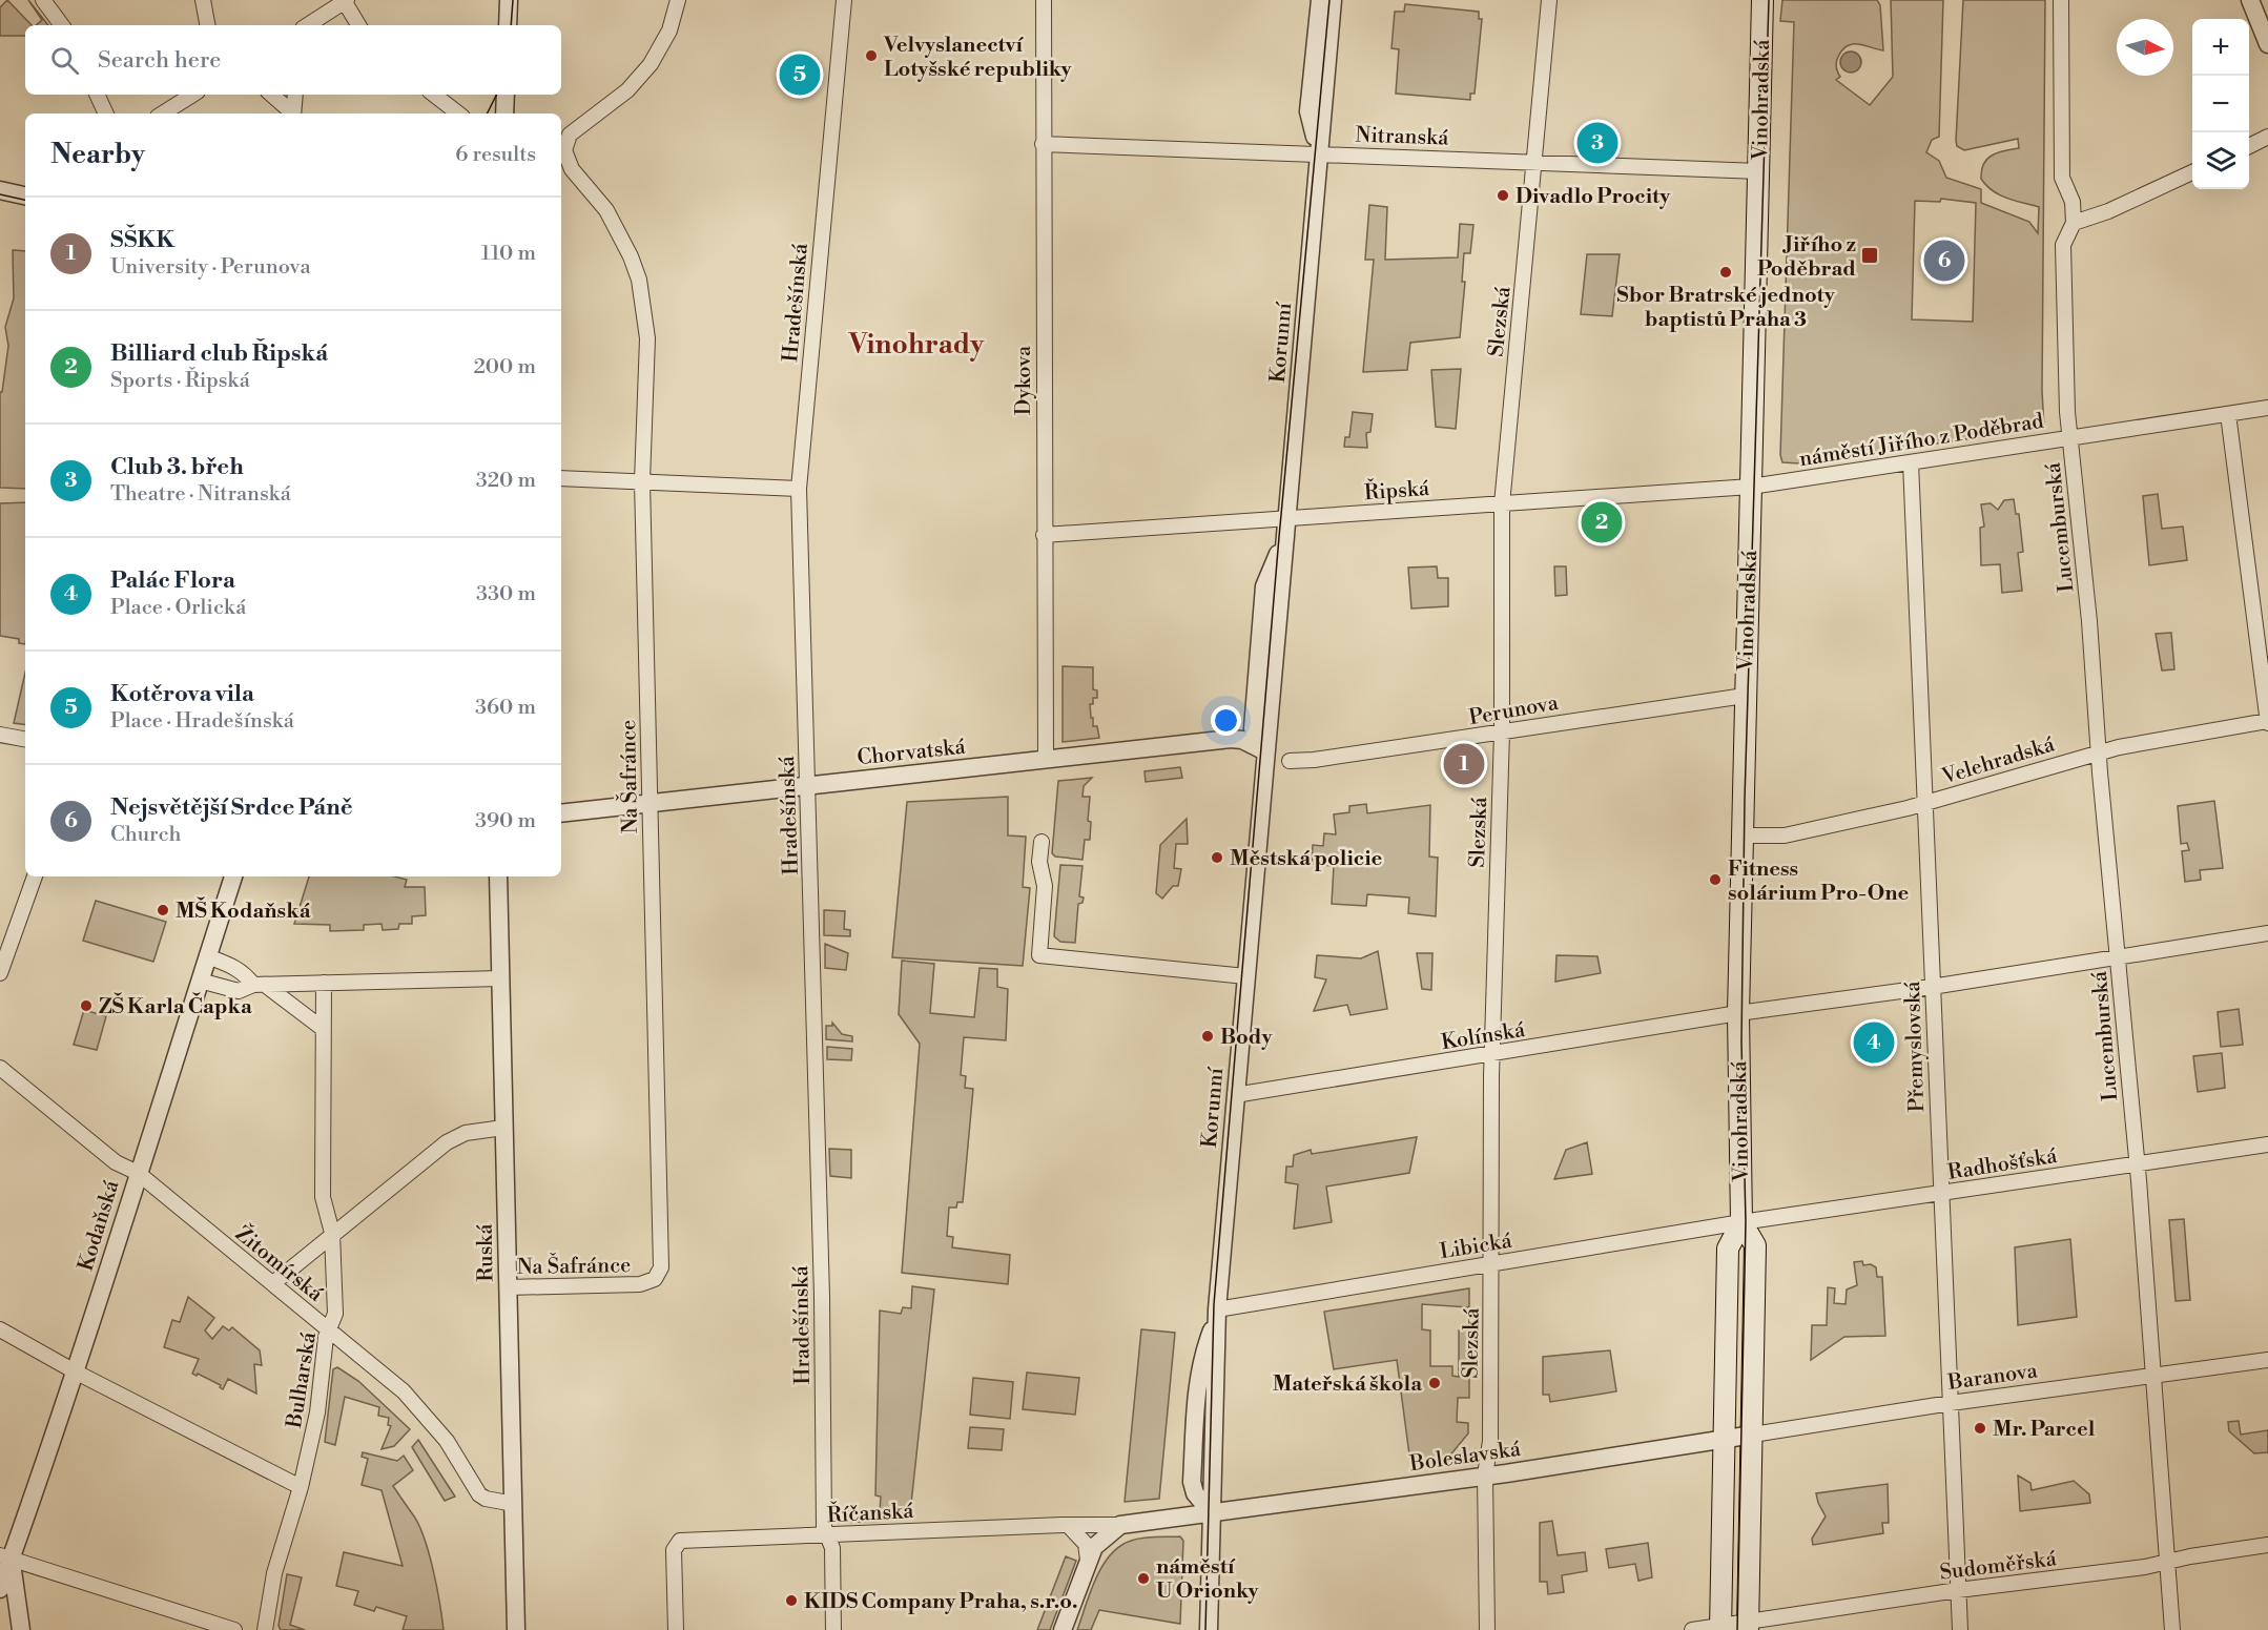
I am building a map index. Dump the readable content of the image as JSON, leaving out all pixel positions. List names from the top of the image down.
{
  "streets": {
    "main road": ["Vinohradská"],
    "street": [
      "Nitranská",
      "Hradešínská",
      "Slezská",
      "Korunní",
      "Dykova",
      "náměstí Jiřího z Poděbrad",
      "Řipská",
      "Lucemburská",
      "Perunova",
      "Chorvatská",
      "Velehradská",
      "Na Šafránce",
      "Kolínská",
      "Přemyslovská",
      "Radhošťská",
      "Kodaňská",
      "Libická",
      "Ruská",
      "Žitomírská",
      "Baranova",
      "Bulharská",
      "Boleslavská",
      "Říčanská",
      "Sudoměřská"
    ]
  },
  "crossings": [
    ["Vinohradská", "Nitranská"],
    ["Vinohradská", "náměstí Jiřího z Poděbrad"],
    ["Vinohradská", "Řipská"],
    ["Vinohradská", "Perunova"],
    ["Vinohradská", "Velehradská"],
    ["Vinohradská", "Kolínská"],
    ["Vinohradská", "Radhošťská"],
    ["Vinohradská", "Libická"],
    ["Vinohradská", "Baranova"],
    ["Vinohradská", "Boleslavská"],
    ["Vinohradská", "Sudoměřská"],
    ["Nitranská", "Slezská"],
    ["Nitranská", "Korunní"],
    ["Nitranská", "Dykova"],
    ["Hradešínská", "Chorvatská"],
    ["Hradešínská", "Říčanská"],
    ["Slezská", "Řipská"],
    ["Slezská", "Perunova"],
    ["Slezská", "Kolínská"],
    ["Slezská", "Libická"],
    ["Slezská", "Boleslavská"],
    ["Korunní", "Řipská"],
    ["Korunní", "Chorvatská"],
    ["Korunní", "Kolínská"],
    ["Korunní", "Libická"],
    ["Korunní", "Boleslavská"],
    ["Dykova", "Řipská"],
    ["Dykova", "Chorvatská"],
    ["náměstí Jiřího z Poděbrad", "Řipská"],
    ["náměstí Jiřího z Poděbrad", "Lucemburská"],
    ["náměstí Jiřího z Poděbrad", "Přemyslovská"],
    ["Lucemburská", "Velehradská"],
    ["Lucemburská", "Kolínská"],
    ["Lucemburská", "Radhošťská"],
    ["Lucemburská", "Baranova"],
    ["Lucemburská", "Sudoměřská"],
    ["Chorvatská", "Na Šafránce"],
    ["Velehradská", "Přemyslovská"],
    ["Na Šafránce", "Ruská"],
    ["Kolínská", "Přemyslovská"],
    ["Přemyslovská", "Radhošťská"],
    ["Přemyslovská", "Baranova"],
    ["Přemyslovská", "Sudoměřská"],
    ["Radhošťská", "Libická"],
    ["Kodaňská", "Žitomírská"],
    ["Ruská", "Žitomírská"],
    ["Žitomírská", "Bulharská"],
    ["Baranova", "Boleslavská"],
    ["Boleslavská", "Říčanská"]
  ],
  "districts": ["Vinohrady"],
  "places": {
    "other": [
      "Velvyslanectví Lotyšské republiky",
      "Divadlo Procity",
      "Sbor Bratrské jednoty baptistů Praha 3",
      "Městská policie",
      "Fitness solárium Pro-One",
      "MŠ Kodaňská",
      "ZŠ Karla Čapka",
      "Body",
      "Mateřská škola",
      "Mr. Parcel",
      "náměstí U Orionky",
      "KIDS Company Praha, s.r.o."
    ],
    "transit": ["Jiřího z Poděbrad"]
  },
  "north": "right",
  "page": {
    "map_buttons": ["+", "−"],
    "search": "Search here",
    "pins": [
      "5",
      "3",
      "6",
      "2",
      "1",
      "4"
    ],
    "heading": ["Nearby", "6 results"],
    "list": [
      {
        "mark": "1",
        "name": "SŠKK",
        "note": "University · Perunova",
        "value": "110 m"
      },
      {
        "mark": "2",
        "name": "Billiard club Řipská",
        "note": "Sports · Řipská",
        "value": "200 m"
      },
      {
        "mark": "3",
        "name": "Club 3. břeh",
        "note": "Theatre · Nitranská",
        "value": "320 m"
      },
      {
        "mark": "4",
        "name": "Palác Flora",
        "note": "Place · Orlická",
        "value": "330 m"
      },
      {
        "mark": "5",
        "name": "Kotěrova vila",
        "note": "Place · Hradešínská",
        "value": "360 m"
      },
      {
        "mark": "6",
        "name": "Nejsvětější Srdce Páně",
        "note": "Church",
        "value": "390 m"
      }
    ]
  }
}
